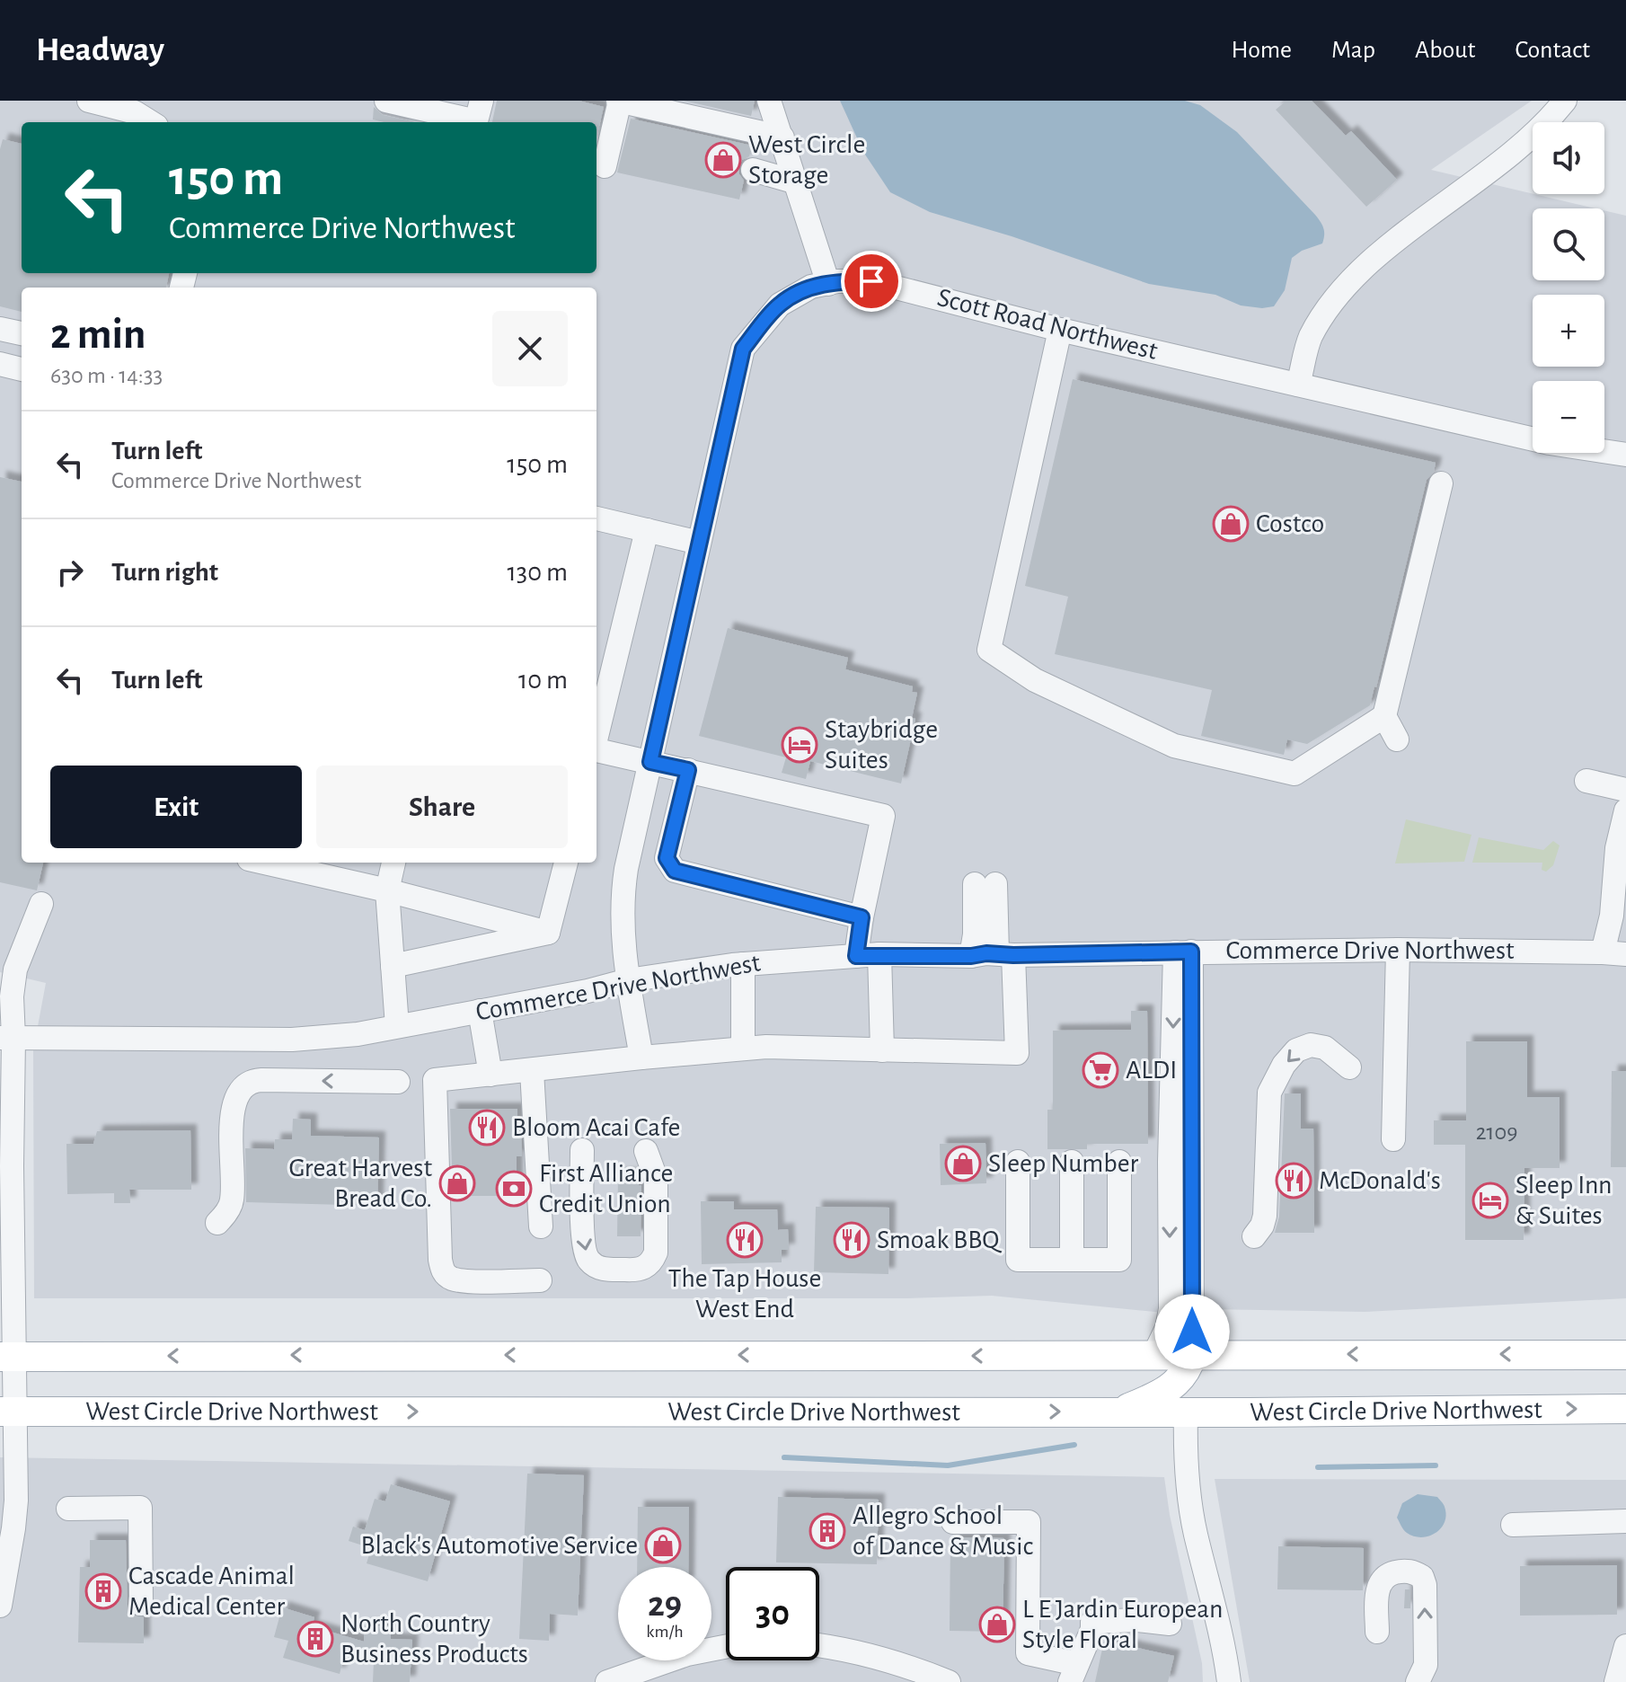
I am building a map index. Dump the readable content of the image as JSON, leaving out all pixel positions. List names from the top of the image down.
{
  "streets": {
    "main road": ["West Circle Drive Northwest"],
    "street": ["Scott Road Northwest", "Commerce Drive Northwest"]
  },
  "crossings": [
    ["Scott Road Northwest", "Commerce Drive Northwest"]
  ],
  "places": {
    "shop": [
      "West Circle Storage",
      "Costco",
      "Sleep Number",
      "Great Harvest Bread Co.",
      "Black's Automotive Service",
      "L E Jardin European Style Floral"
    ],
    "hotel": ["Staybridge Suites", "Sleep Inn & Suites"],
    "supermarket": ["ALDI"],
    "restaurant": [
      "Bloom Acai Cafe",
      "McDonald's",
      "The Tap House West End",
      "Smoak BBQ"
    ],
    "bank": ["First Alliance Credit Union"],
    "building": ["Allegro School of Dance & Music", "Cascade Animal Medical Center", "North Country Business Products"]
  },
  "house_numbers": ["2109"],
  "page": {
    "header": "Headway",
    "nav": [
      "Home",
      "Map",
      "About",
      "Contact"
    ],
    "map_buttons": ["+", "−"],
    "turn": ["150 m", "Commerce Drive Northwest"],
    "heading": ["2 min", "630 m · 14:33"],
    "list": [
      {
        "name": "Turn left",
        "note": "Commerce Drive Northwest",
        "value": "150 m"
      },
      {
        "name": "Turn right",
        "value": "130 m"
      },
      {
        "name": "Turn left",
        "value": "10 m"
      }
    ],
    "buttons": ["Exit", "Share"],
    "speed": "29 km/h",
    "limit": "30"
  }
}
